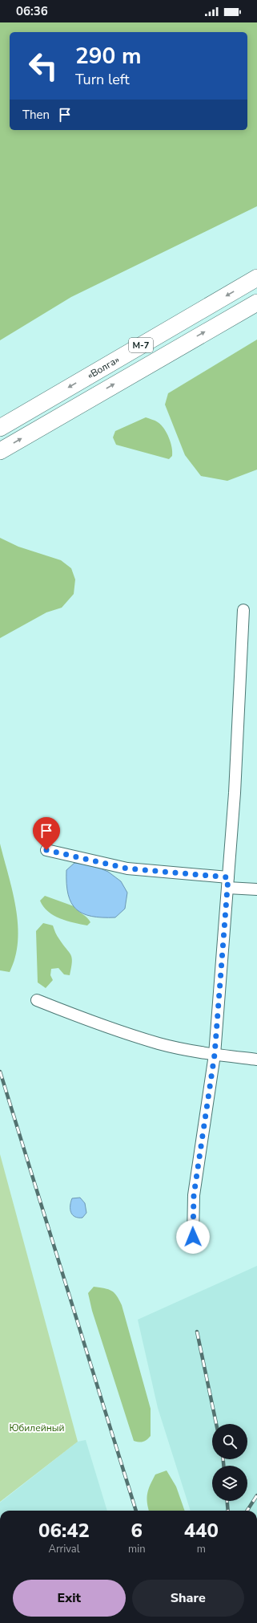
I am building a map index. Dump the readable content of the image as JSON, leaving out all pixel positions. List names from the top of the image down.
{
  "streets": {
    "highway": ["М-7", "«Волга»"]
  },
  "parks": ["Юбилейный"],
  "page": {
    "status": "06:36",
    "turn": ["290 m", "Turn left"],
    "then": "Then",
    "eta": [
      "06:42",
      "Arrival",
      "6",
      "min",
      "440",
      "m"
    ],
    "buttons": ["Exit", "Share"]
  }
}
